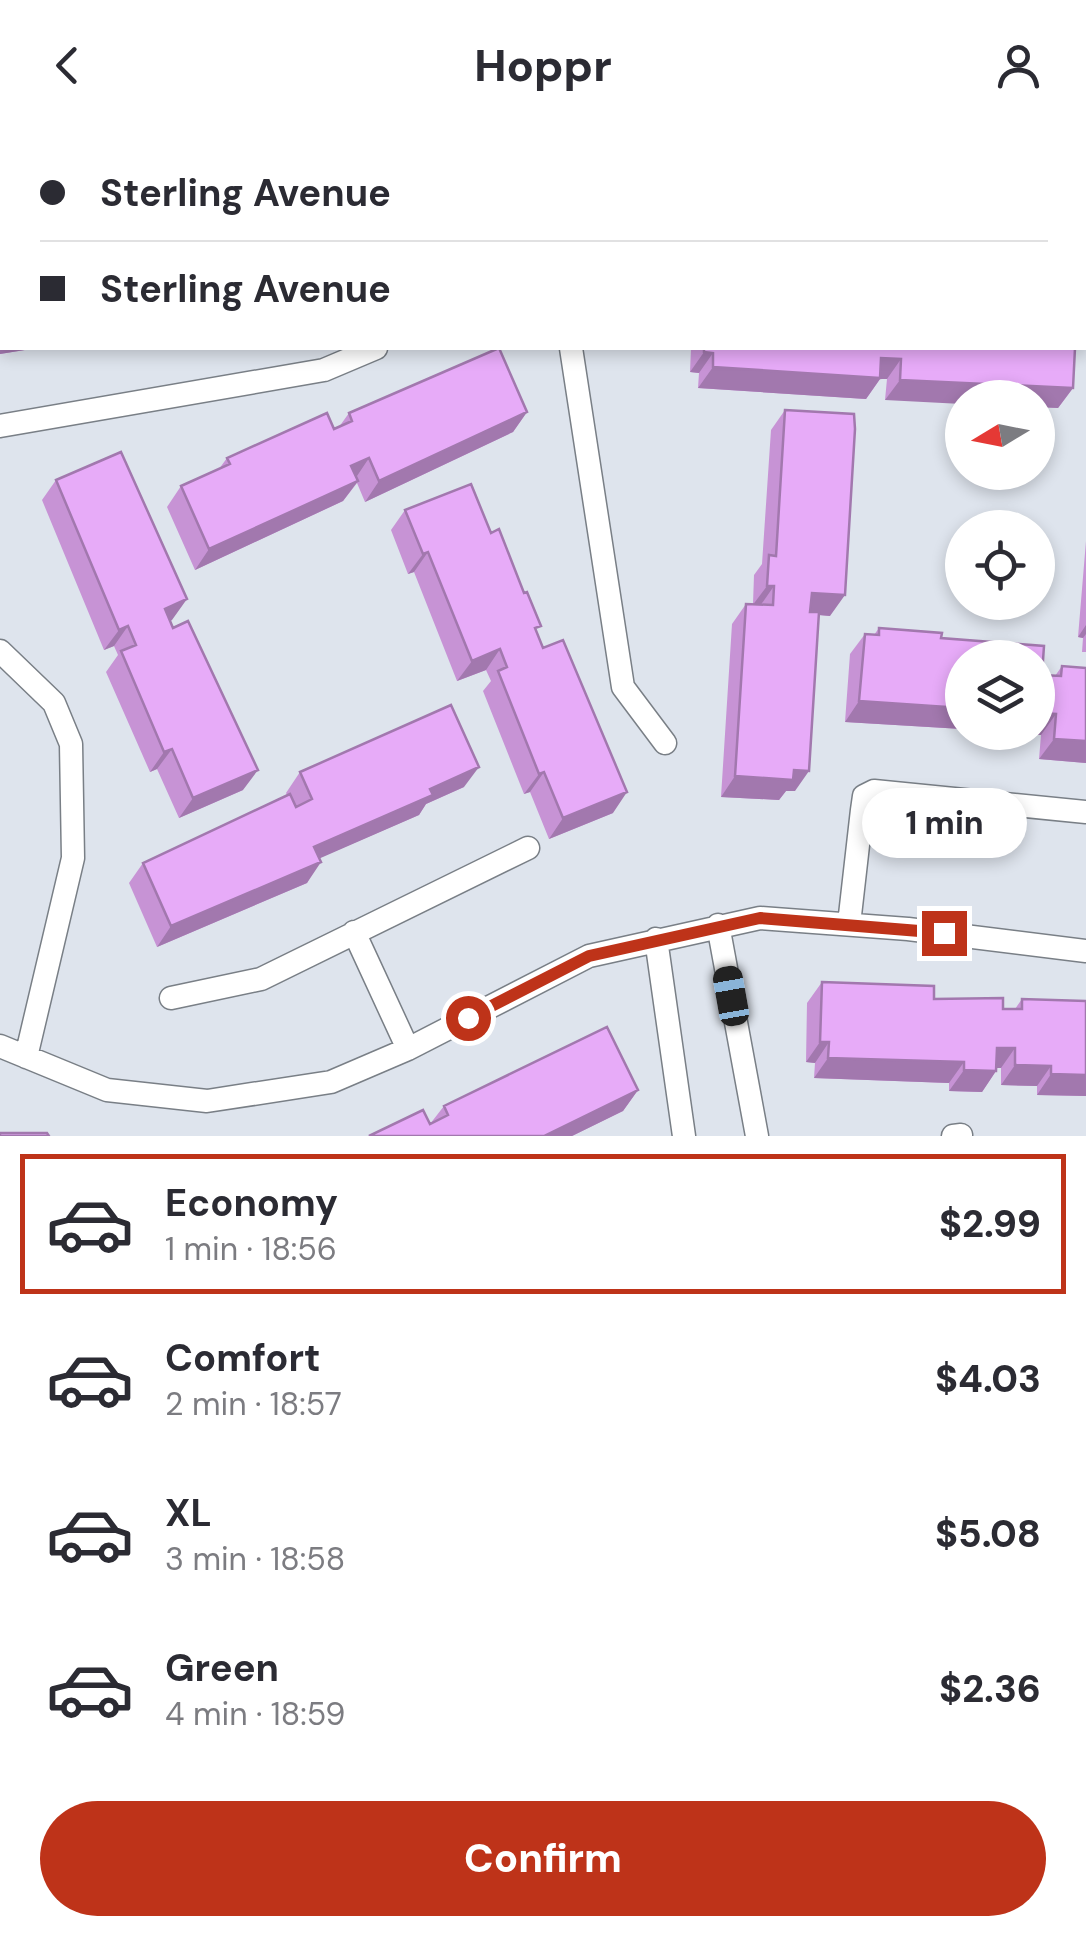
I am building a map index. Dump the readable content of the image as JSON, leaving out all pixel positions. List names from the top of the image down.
{
  "north": "left",
  "page": {
    "header": "Hoppr",
    "banner": ["Sterling Avenue", "Sterling Avenue"],
    "bubble": "1 min",
    "list": [
      {
        "name": "Economy",
        "note": "1 min · 18:56",
        "value": "$2.99"
      },
      {
        "name": "Comfort",
        "note": "2 min · 18:57",
        "value": "$4.03"
      },
      {
        "name": "XL",
        "note": "3 min · 18:58",
        "value": "$5.08"
      },
      {
        "name": "Green",
        "note": "4 min · 18:59",
        "value": "$2.36"
      }
    ],
    "buttons": "Confirm"
  }
}
